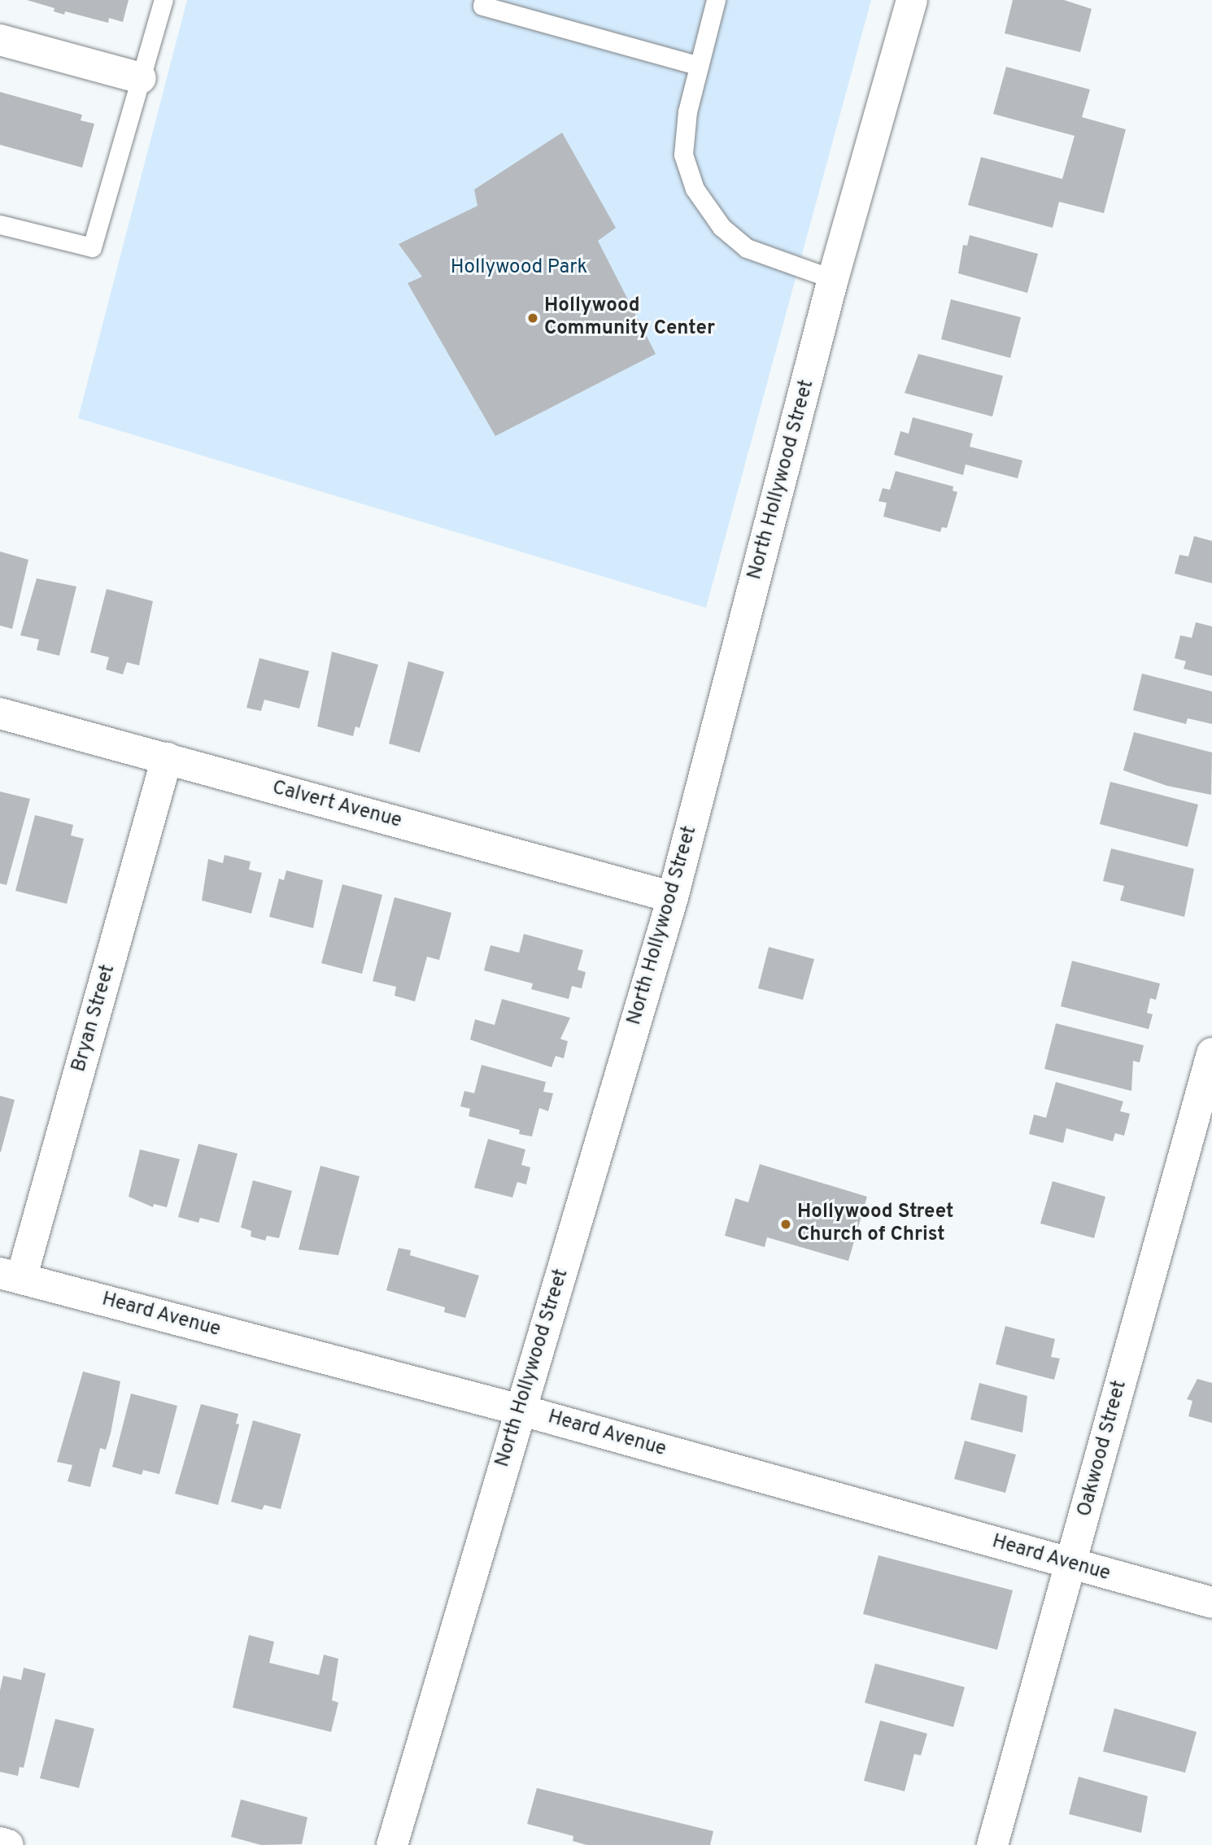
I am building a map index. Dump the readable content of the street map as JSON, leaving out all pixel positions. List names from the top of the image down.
{
  "streets": {
    "street": [
      "North Hollywood Street",
      "Calvert Avenue",
      "Bryan Street",
      "Heard Avenue",
      "Oakwood Street"
    ]
  },
  "crossings": [
    ["North Hollywood Street", "Calvert Avenue"],
    ["North Hollywood Street", "Heard Avenue"],
    ["Calvert Avenue", "Bryan Street"],
    ["Bryan Street", "Heard Avenue"],
    ["Heard Avenue", "Oakwood Street"]
  ],
  "parks": ["Hollywood Park"],
  "places": ["Hollywood Community Center", "Hollywood Street Church of Christ"]
}
